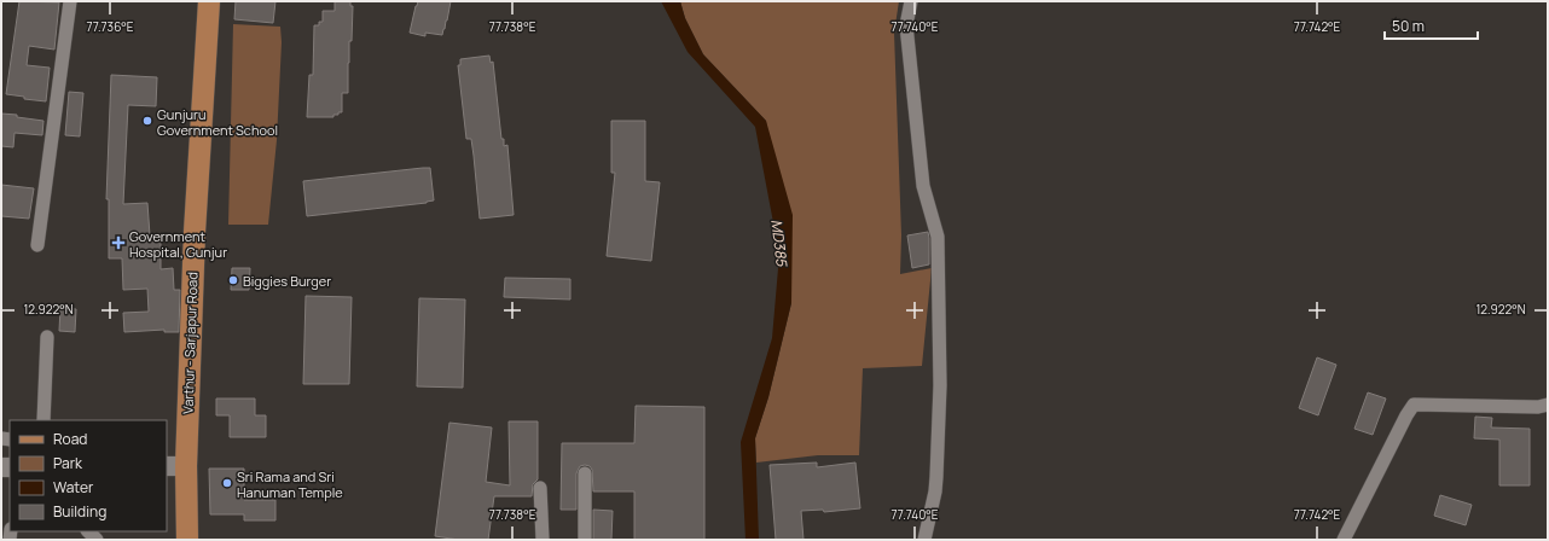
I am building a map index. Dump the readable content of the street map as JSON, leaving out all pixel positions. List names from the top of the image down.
{
  "streets": {
    "main road": ["Varthur - Sarjapur Road"]
  },
  "water": ["MD385"],
  "places": {
    "other": ["Gunjuru Government School", "Biggies Burger", "Sri Rama and Sri Hanuman Temple"],
    "health": ["Government Hospital, Gunjur"]
  },
  "legend": [
    "Road",
    "Park",
    "Water",
    "Building"
  ],
  "scale_bar": "50 m",
  "coordinates": [
    "77.736°E",
    "77.738°E",
    "77.740°E",
    "77.742°E",
    "12.922°N"
  ]
}
